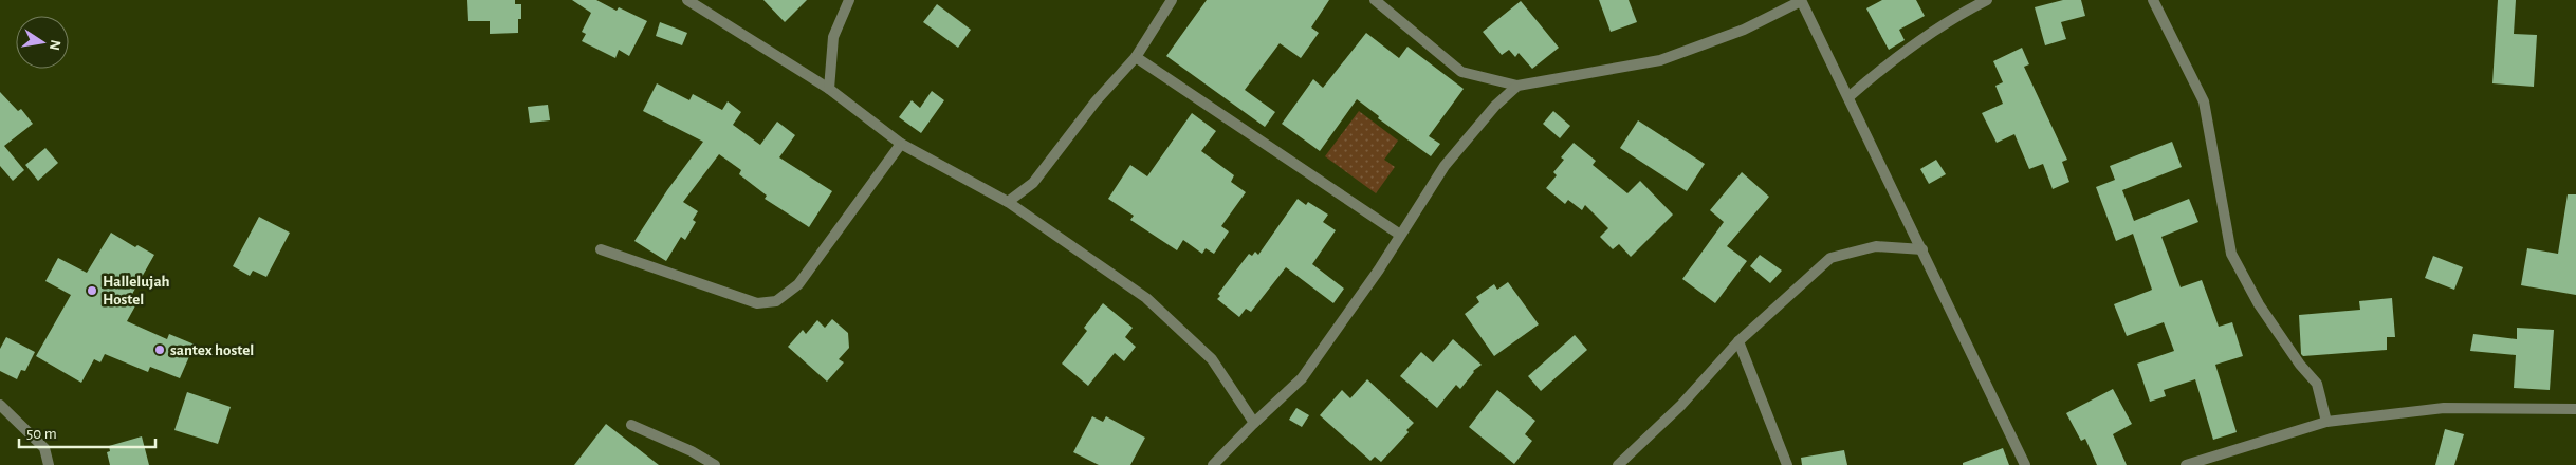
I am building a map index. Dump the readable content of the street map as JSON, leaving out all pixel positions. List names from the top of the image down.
{
  "places": ["Hallelujah Hostel", "santex hostel"],
  "scale_bar": "50 m",
  "north": "right"
}
